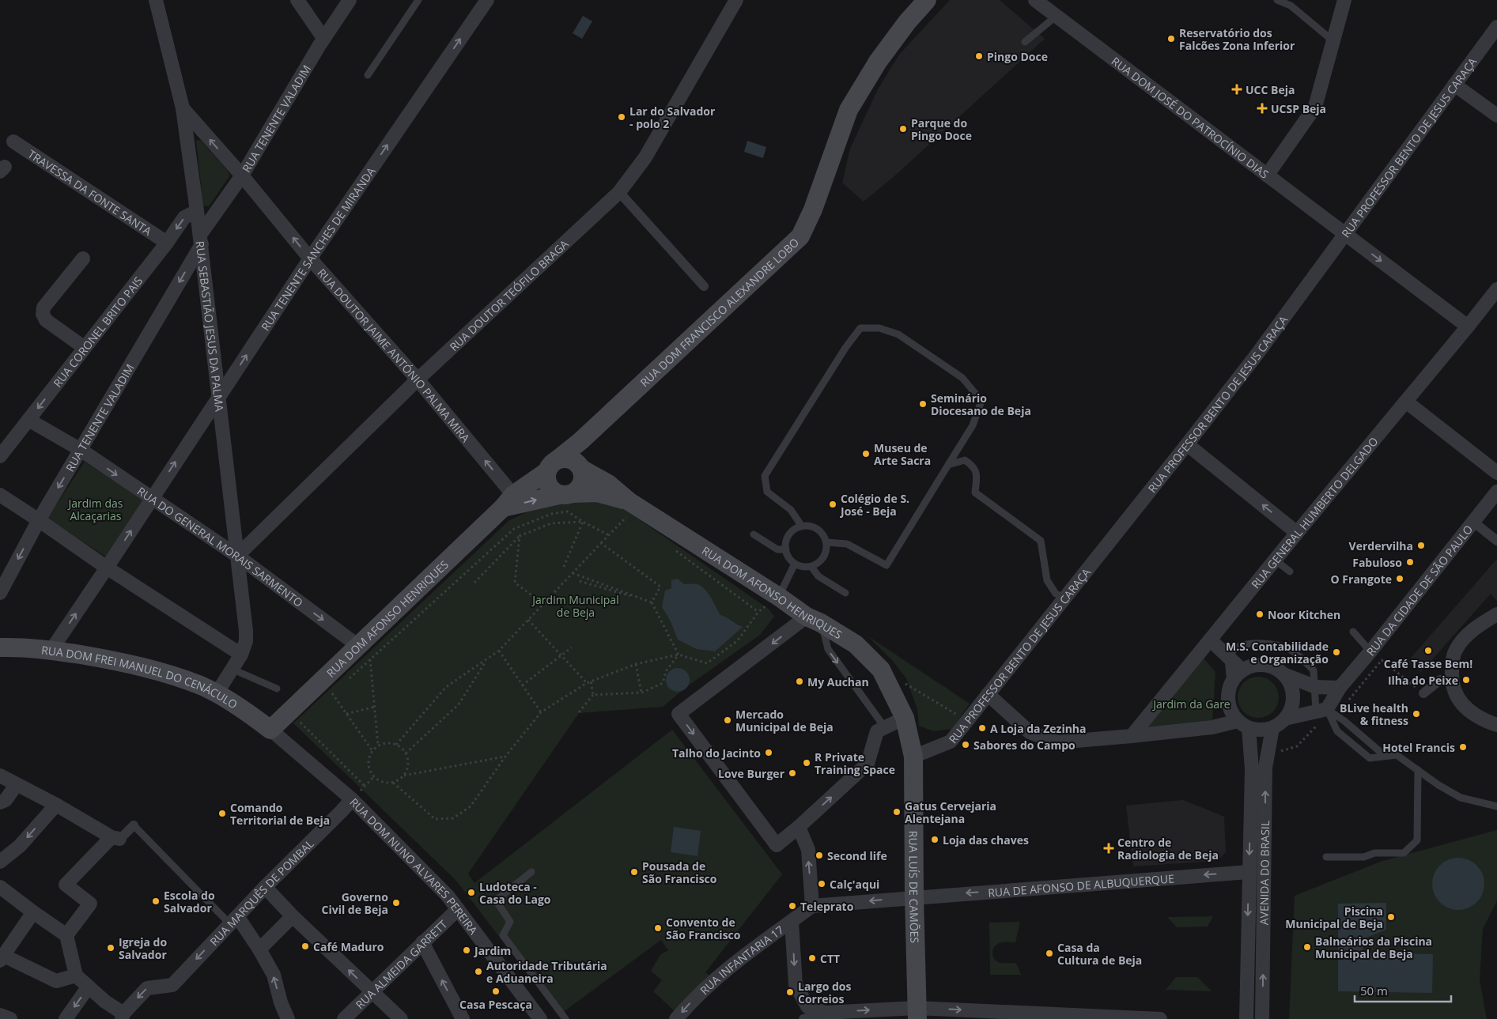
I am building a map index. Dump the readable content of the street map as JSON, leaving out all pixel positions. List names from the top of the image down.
{
  "streets": {
    "main road": [
      "RUA DOM FRANCISCO ALEXANDRE LOBO",
      "RUA DOM AFONSO HENRIQUES",
      "RUA DOM FREI MANUEL DO CENÁCULO",
      "RUA LUÍS DE CAMÕES"
    ],
    "street": [
      "RUA DOM JOSÉ DO PATROCÍNIO DIAS",
      "RUA TENENTE VALADIM",
      "RUA PROFESSOR BENTO DE JESUS CARAÇA",
      "TRAVESSA DA FONTE SANTA",
      "RUA TENENTE SANCHES DE MIRANDA",
      "RUA DOUTOR TEÓFILO BRAGA",
      "RUA SEBASTIÃO JESUS DA PALMA",
      "RUA CORONEL BRITO PAIS",
      "RUA DOUTOR JAIME ANTÓNIO PALMA MIRA",
      "RUA GENERAL HUMBERTO DELGADO",
      "RUA DO GENERAL MORAIS SARMENTO",
      "RUA DA CIDADE DE SÃO PAULO",
      "RUA DOM NUNO ALVARES PEREIRA",
      "AVENIDA DO BRASIL",
      "RUA DE AFONSO DE ALBUQUERQUE",
      "RUA MARQUÊS DE POMBAL",
      "RUA INFANTARIA 17",
      "RUA ALMEIDA GARRETT"
    ]
  },
  "crossings": [
    ["RUA DOM JOSÉ DO PATROCÍNIO DIAS", "RUA PROFESSOR BENTO DE JESUS CARAÇA"],
    ["RUA DOM JOSÉ DO PATROCÍNIO DIAS", "RUA GENERAL HUMBERTO DELGADO"],
    ["RUA TENENTE VALADIM", "RUA SEBASTIÃO JESUS DA PALMA"],
    ["RUA TENENTE VALADIM", "RUA DOUTOR JAIME ANTÓNIO PALMA MIRA"],
    ["RUA TENENTE VALADIM", "RUA DO GENERAL MORAIS SARMENTO"],
    ["RUA PROFESSOR BENTO DE JESUS CARAÇA", "RUA DOM AFONSO HENRIQUES"],
    ["RUA PROFESSOR BENTO DE JESUS CARAÇA", "RUA LUÍS DE CAMÕES"],
    ["TRAVESSA DA FONTE SANTA", "RUA CORONEL BRITO PAIS"],
    ["RUA TENENTE SANCHES DE MIRANDA", "RUA SEBASTIÃO JESUS DA PALMA"],
    ["RUA TENENTE SANCHES DE MIRANDA", "RUA DOUTOR JAIME ANTÓNIO PALMA MIRA"],
    ["RUA TENENTE SANCHES DE MIRANDA", "RUA DO GENERAL MORAIS SARMENTO"],
    ["RUA DOUTOR TEÓFILO BRAGA", "RUA SEBASTIÃO JESUS DA PALMA"],
    ["RUA DOUTOR TEÓFILO BRAGA", "RUA DOUTOR JAIME ANTÓNIO PALMA MIRA"],
    ["RUA DOUTOR TEÓFILO BRAGA", "RUA DO GENERAL MORAIS SARMENTO"],
    ["RUA DOM FRANCISCO ALEXANDRE LOBO", "RUA DOM AFONSO HENRIQUES"],
    ["RUA SEBASTIÃO JESUS DA PALMA", "RUA CORONEL BRITO PAIS"],
    ["RUA SEBASTIÃO JESUS DA PALMA", "RUA DOUTOR JAIME ANTÓNIO PALMA MIRA"],
    ["RUA SEBASTIÃO JESUS DA PALMA", "RUA DO GENERAL MORAIS SARMENTO"],
    ["RUA SEBASTIÃO JESUS DA PALMA", "RUA DOM FREI MANUEL DO CENÁCULO"],
    ["RUA CORONEL BRITO PAIS", "RUA DO GENERAL MORAIS SARMENTO"],
    ["RUA DOUTOR JAIME ANTÓNIO PALMA MIRA", "RUA DOM AFONSO HENRIQUES"],
    ["RUA DO GENERAL MORAIS SARMENTO", "RUA DOM AFONSO HENRIQUES"],
    ["RUA DOM AFONSO HENRIQUES", "RUA DOM FREI MANUEL DO CENÁCULO"],
    ["RUA DOM AFONSO HENRIQUES", "RUA DOM NUNO ALVARES PEREIRA"],
    ["RUA DOM AFONSO HENRIQUES", "RUA LUÍS DE CAMÕES"],
    ["RUA DOM FREI MANUEL DO CENÁCULO", "RUA DOM NUNO ALVARES PEREIRA"],
    ["RUA DOM NUNO ALVARES PEREIRA", "RUA MARQUÊS DE POMBAL"],
    ["RUA DOM NUNO ALVARES PEREIRA", "RUA ALMEIDA GARRETT"],
    ["AVENIDA DO BRASIL", "RUA DE AFONSO DE ALBUQUERQUE"],
    ["RUA DE AFONSO DE ALBUQUERQUE", "RUA LUÍS DE CAMÕES"],
    ["RUA DE AFONSO DE ALBUQUERQUE", "RUA INFANTARIA 17"]
  ],
  "one_way": [
    "RUA TENENTE VALADIM",
    "RUA TENENTE SANCHES DE MIRANDA",
    "RUA CORONEL BRITO PAIS",
    "RUA DOUTOR JAIME ANTÓNIO PALMA MIRA",
    "RUA MARQUÊS DE POMBAL",
    "RUA INFANTARIA 17"
  ],
  "parks": ["Jardim das Alcaçarias", "Jardim Municipal de Beja", "Jardim da Gare"],
  "places": {
    "other": [
      "Reservatório dos Falcões Zona Inferior",
      "Pingo Doce",
      "Lar do Salvador - polo 2",
      "Parque do Pingo Doce",
      "Seminário Diocesano de Beja",
      "Museu de Arte Sacra",
      "Colégio de S. José - Beja",
      "Verdervilha",
      "Fabuloso",
      "O Frangote",
      "Noor Kitchen",
      "Café Tasse Bem!",
      "M.S. Contabilidade e Organização",
      "Ilha do Peixe",
      "My Auchan",
      "BLive health & fitness",
      "Mercado Municipal de Beja",
      "A Loja da Zezinha",
      "Sabores do Campo",
      "Hotel Francis",
      "Talho do Jacinto",
      "R Private Training Space",
      "Love Burger",
      "Gatus Cervejaria Alentejana",
      "Comando Territorial de Beja",
      "Loja das chaves",
      "Second life",
      "Pousada de São Francisco",
      "Calç'aqui",
      "Ludoteca - Casa do Lago",
      "Escola do Salvador",
      "Governo Civil de Beja",
      "Teleprato",
      "Piscina Municipal de Beja",
      "Convento de São Francisco",
      "Café Maduro",
      "Balneários da Piscina Municipal de Beja",
      "Igreja do Salvador",
      "Jardim",
      "Casa da Cultura de Beja",
      "CTT",
      "Autoridade Tributária e Aduaneira",
      "Casa Pescaça",
      "Largo dos Correios"
    ],
    "health": ["UCC Beja", "UCSP Beja", "Centro de Radiologia de Beja"]
  },
  "scale_bar": "50 m"
}
